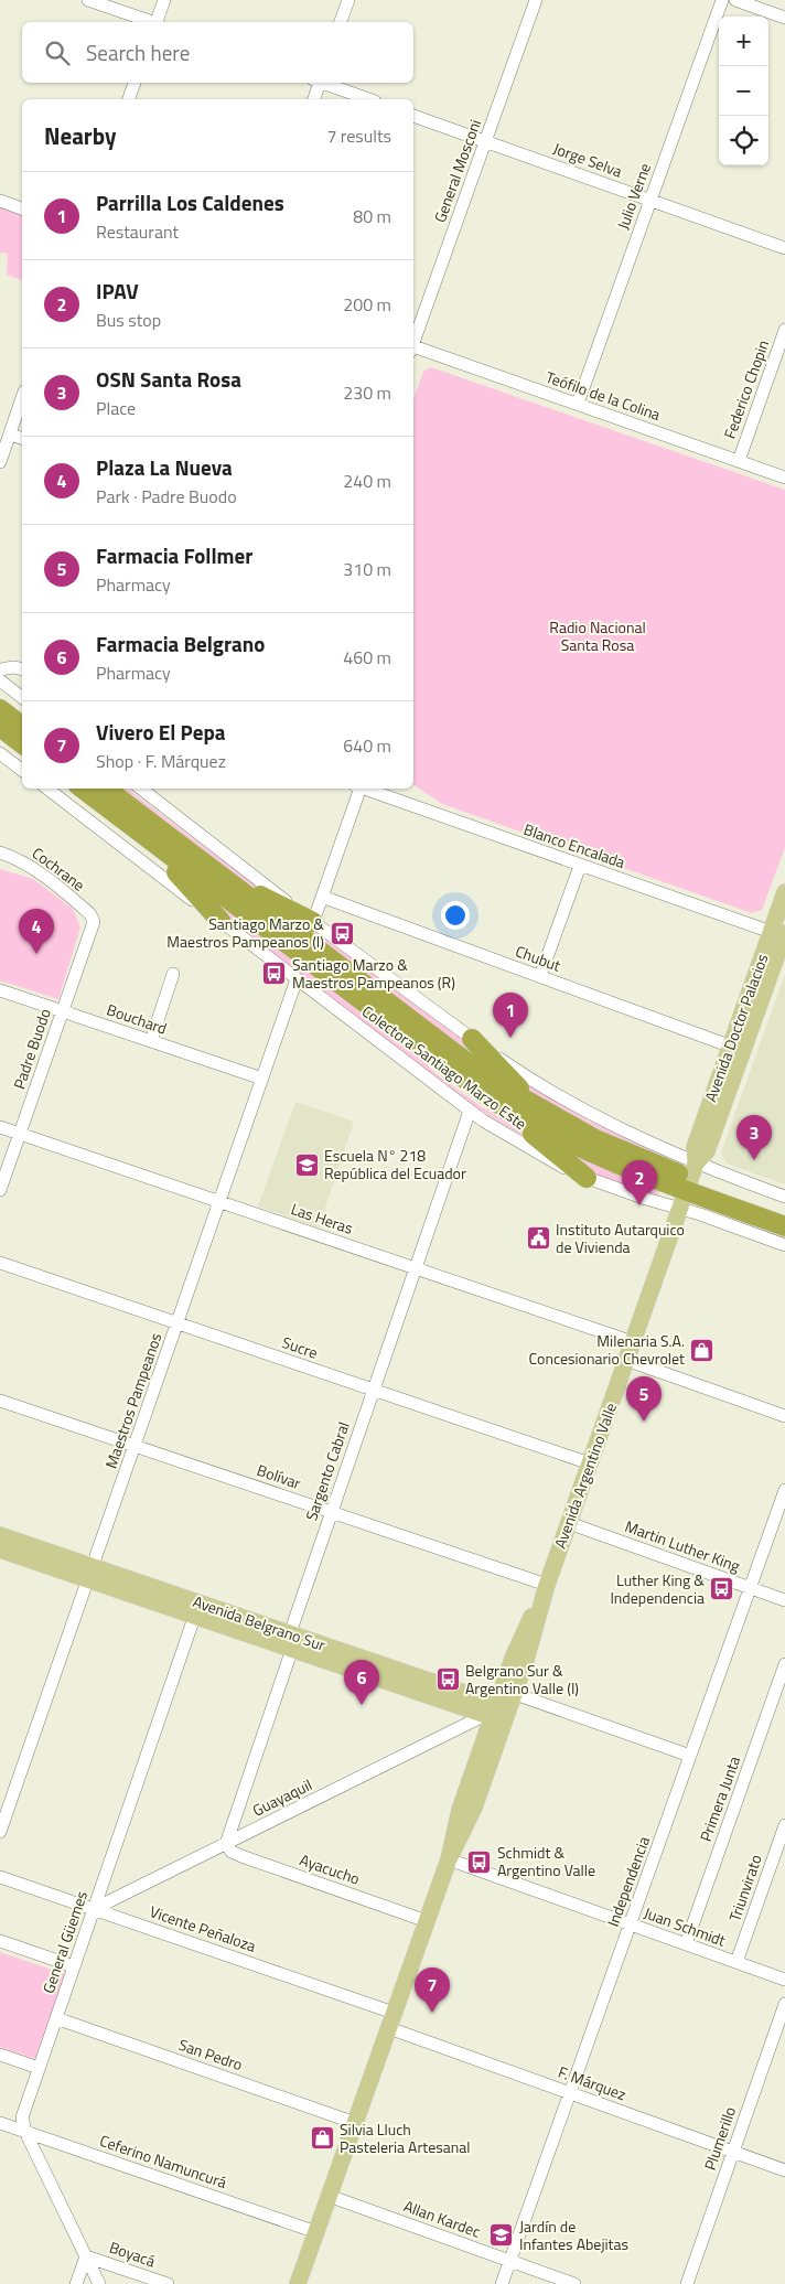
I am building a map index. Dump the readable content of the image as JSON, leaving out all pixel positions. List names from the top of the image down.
{
  "streets": {
    "main road": ["Avenida Doctor Palacios", "Avenida Argentino Valle", "Avenida Belgrano Sur"],
    "street": [
      "Jorge Selva",
      "General Mosconi",
      "Julio Verne",
      "Federico Chopin",
      "Teófilo de la Colina",
      "Blanco Encalada",
      "Cochrane",
      "Chubut",
      "Bouchard",
      "Padre Buodo",
      "Colectora Santiago Marzo Este",
      "Las Heras",
      "Sucre",
      "Maestros Pampeanos",
      "Sargento Cabral",
      "Bolívar",
      "Martin Luther King",
      "Guayaquil",
      "Primera Junta",
      "Ayacucho",
      "Independencia",
      "Triunvirato",
      "Juan Schmidt",
      "Vicente Peñaloza",
      "General Güemes",
      "San Pedro",
      "F. Márquez",
      "Plumerillo",
      "Ceferino Namuncurá",
      "Allan Kardec",
      "Boyacá"
    ]
  },
  "crossings": [
    ["Jorge Selva", "General Mosconi"],
    ["Jorge Selva", "Julio Verne"],
    ["Julio Verne", "Teófilo de la Colina"],
    ["Federico Chopin", "Teófilo de la Colina"],
    ["Blanco Encalada", "Avenida Doctor Palacios"],
    ["Cochrane", "Padre Buodo"],
    ["Chubut", "Avenida Doctor Palacios"],
    ["Bouchard", "Padre Buodo"],
    ["Bouchard", "Maestros Pampeanos"],
    ["Avenida Doctor Palacios", "Colectora Santiago Marzo Este"],
    ["Avenida Doctor Palacios", "Avenida Argentino Valle"],
    ["Padre Buodo", "Las Heras"],
    ["Colectora Santiago Marzo Este", "Maestros Pampeanos"],
    ["Colectora Santiago Marzo Este", "Sargento Cabral"],
    ["Colectora Santiago Marzo Este", "Avenida Argentino Valle"],
    ["Las Heras", "Maestros Pampeanos"],
    ["Las Heras", "Sargento Cabral"],
    ["Las Heras", "Avenida Argentino Valle"],
    ["Sucre", "Maestros Pampeanos"],
    ["Sucre", "Sargento Cabral"],
    ["Sucre", "Avenida Argentino Valle"],
    ["Maestros Pampeanos", "Bolívar"],
    ["Maestros Pampeanos", "Avenida Belgrano Sur"],
    ["Sargento Cabral", "Bolívar"],
    ["Sargento Cabral", "Avenida Belgrano Sur"],
    ["Sargento Cabral", "Guayaquil"],
    ["Sargento Cabral", "Ayacucho"],
    ["Avenida Argentino Valle", "Bolívar"],
    ["Avenida Argentino Valle", "Martin Luther King"],
    ["Avenida Argentino Valle", "Avenida Belgrano Sur"],
    ["Avenida Argentino Valle", "Guayaquil"],
    ["Avenida Argentino Valle", "Ayacucho"],
    ["Avenida Argentino Valle", "Juan Schmidt"],
    ["Avenida Argentino Valle", "Vicente Peñaloza"],
    ["Avenida Argentino Valle", "San Pedro"],
    ["Avenida Argentino Valle", "F. Márquez"],
    ["Avenida Argentino Valle", "Ceferino Namuncurá"],
    ["Avenida Argentino Valle", "Allan Kardec"],
    ["Martin Luther King", "Independencia"],
    ["Avenida Belgrano Sur", "Guayaquil"],
    ["Avenida Belgrano Sur", "General Güemes"],
    ["Guayaquil", "Ayacucho"],
    ["Guayaquil", "Vicente Peñaloza"],
    ["Guayaquil", "General Güemes"],
    ["Primera Junta", "Juan Schmidt"],
    ["Independencia", "Juan Schmidt"],
    ["Independencia", "F. Márquez"],
    ["Independencia", "Allan Kardec"],
    ["Triunvirato", "Juan Schmidt"],
    ["Vicente Peñaloza", "General Güemes"],
    ["Vicente Peñaloza", "F. Márquez"],
    ["General Güemes", "San Pedro"],
    ["General Güemes", "Ceferino Namuncurá"],
    ["General Güemes", "Boyacá"],
    ["F. Márquez", "Plumerillo"]
  ],
  "parks": ["Radio Nacional Santa Rosa"],
  "places": {
    "bus stop": [
      "Santiago Marzo & Maestros Pampeanos (I)",
      "Santiago Marzo & Maestros Pampeanos (R)",
      "Luther King & Independencia",
      "Belgrano Sur & Argentino Valle (I)",
      "Schmidt & Argentino Valle"
    ],
    "school or university": ["Escuela N° 218 República del Ecuador", "Jardín de Infantes Abejitas"],
    "public building": ["Instituto Autarquico de Vivienda"],
    "shop": ["Milenaria S.A. Concesionario Chevrolet", "Silvia Lluch Pasteleria Artesanal"]
  },
  "page": {
    "map_buttons": ["+", "−"],
    "search": "Search here",
    "heading": ["Nearby", "7 results"],
    "list": [
      {
        "mark": "1",
        "name": "Parrilla Los Caldenes",
        "note": "Restaurant",
        "value": "80 m"
      },
      {
        "mark": "2",
        "name": "IPAV",
        "note": "Bus stop",
        "value": "200 m"
      },
      {
        "mark": "3",
        "name": "OSN Santa Rosa",
        "note": "Place",
        "value": "230 m"
      },
      {
        "mark": "4",
        "name": "Plaza La Nueva",
        "note": "Park · Padre Buodo",
        "value": "240 m"
      },
      {
        "mark": "5",
        "name": "Farmacia Follmer",
        "note": "Pharmacy",
        "value": "310 m"
      },
      {
        "mark": "6",
        "name": "Farmacia Belgrano",
        "note": "Pharmacy",
        "value": "460 m"
      },
      {
        "mark": "7",
        "name": "Vivero El Pepa",
        "note": "Shop · F. Márquez",
        "value": "640 m"
      }
    ],
    "pins": [
      "4",
      "1",
      "3",
      "2",
      "5",
      "6",
      "7"
    ]
  }
}
